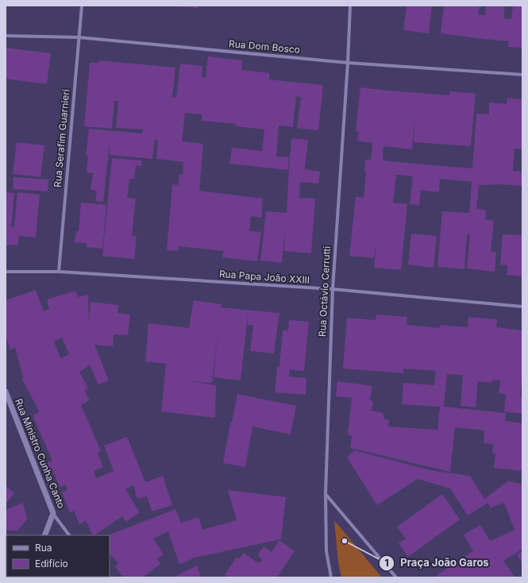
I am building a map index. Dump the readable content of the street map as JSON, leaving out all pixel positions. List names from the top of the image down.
{
  "streets": {
    "street": [
      "Rua Dom Bosco",
      "Rua Serafim Guarnieri",
      "Rua Papa João XXIII",
      "Rua Octávio Cerrutti",
      "Rua Ministro Cunha Canto"
    ]
  },
  "crossings": [
    ["Rua Dom Bosco", "Rua Serafim Guarnieri"],
    ["Rua Dom Bosco", "Rua Octávio Cerrutti"],
    ["Rua Serafim Guarnieri", "Rua Papa João XXIII"],
    ["Rua Papa João XXIII", "Rua Octávio Cerrutti"]
  ],
  "places": ["Praça João Garos"],
  "legend": ["Rua", "Edifício"]
}
